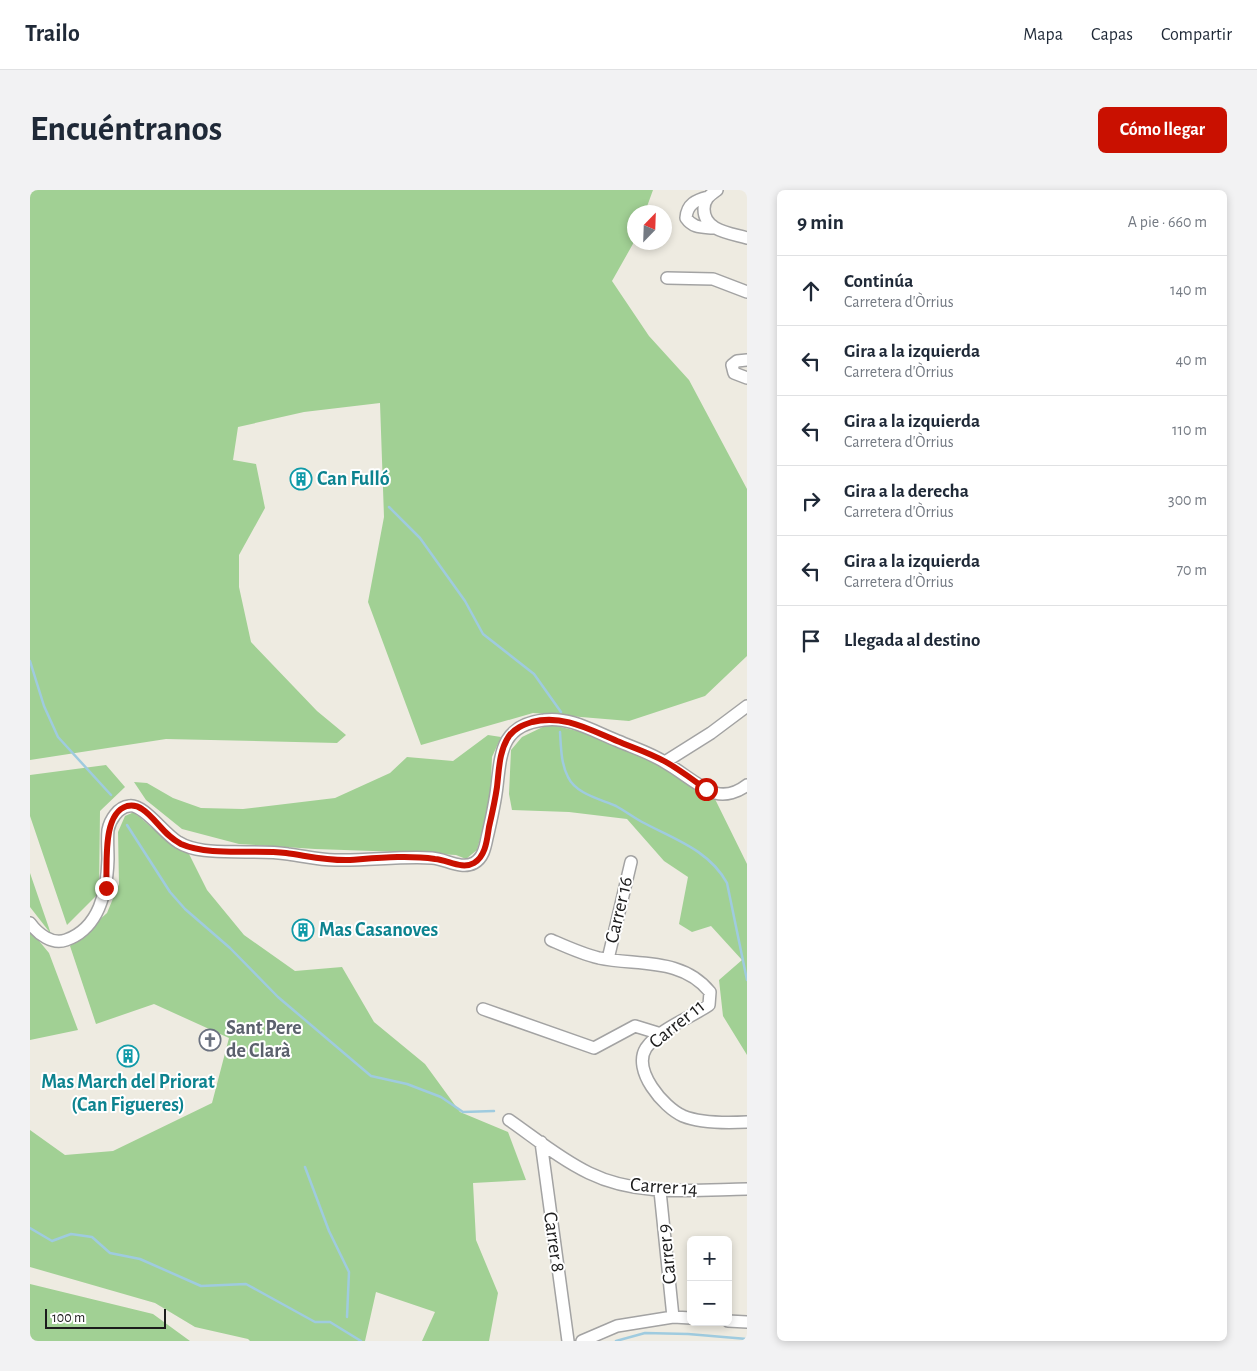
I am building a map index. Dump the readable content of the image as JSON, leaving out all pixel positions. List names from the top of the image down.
{
  "streets": {
    "street": [
      "Carrer 16",
      "Carrer 11",
      "Carrer 14",
      "Carrer 8",
      "Carrer 9"
    ]
  },
  "crossings": [
    ["Carrer 16", "Carrer 11"],
    ["Carrer 14", "Carrer 8"],
    ["Carrer 14", "Carrer 9"]
  ],
  "places": {
    "building": ["Can Fulló", "Mas Casanoves", "Mas March del Priorat (Can Figueres)"],
    "church": ["Sant Pere de Clarà"]
  },
  "scale_bar": "100 m",
  "north": "top right",
  "page": {
    "header": "Trailo",
    "nav": ["Mapa", "Capas", "Compartir"],
    "buttons": "Cómo llegar",
    "title": "Encuéntranos",
    "heading": ["9 min", "A pie · 660 m"],
    "list": [
      ["Continúa", "Carretera d'Òrrius", "140 m"],
      ["Gira a la izquierda", "Carretera d'Òrrius", "40 m"],
      ["Gira a la izquierda", "Carretera d'Òrrius", "110 m"],
      ["Gira a la derecha", "Carretera d'Òrrius", "300 m"],
      ["Gira a la izquierda", "Carretera d'Òrrius", "70 m"],
      "Llegada al destino"
    ],
    "map_buttons": ["+", "−"],
    "scale": "100 m"
  }
}
